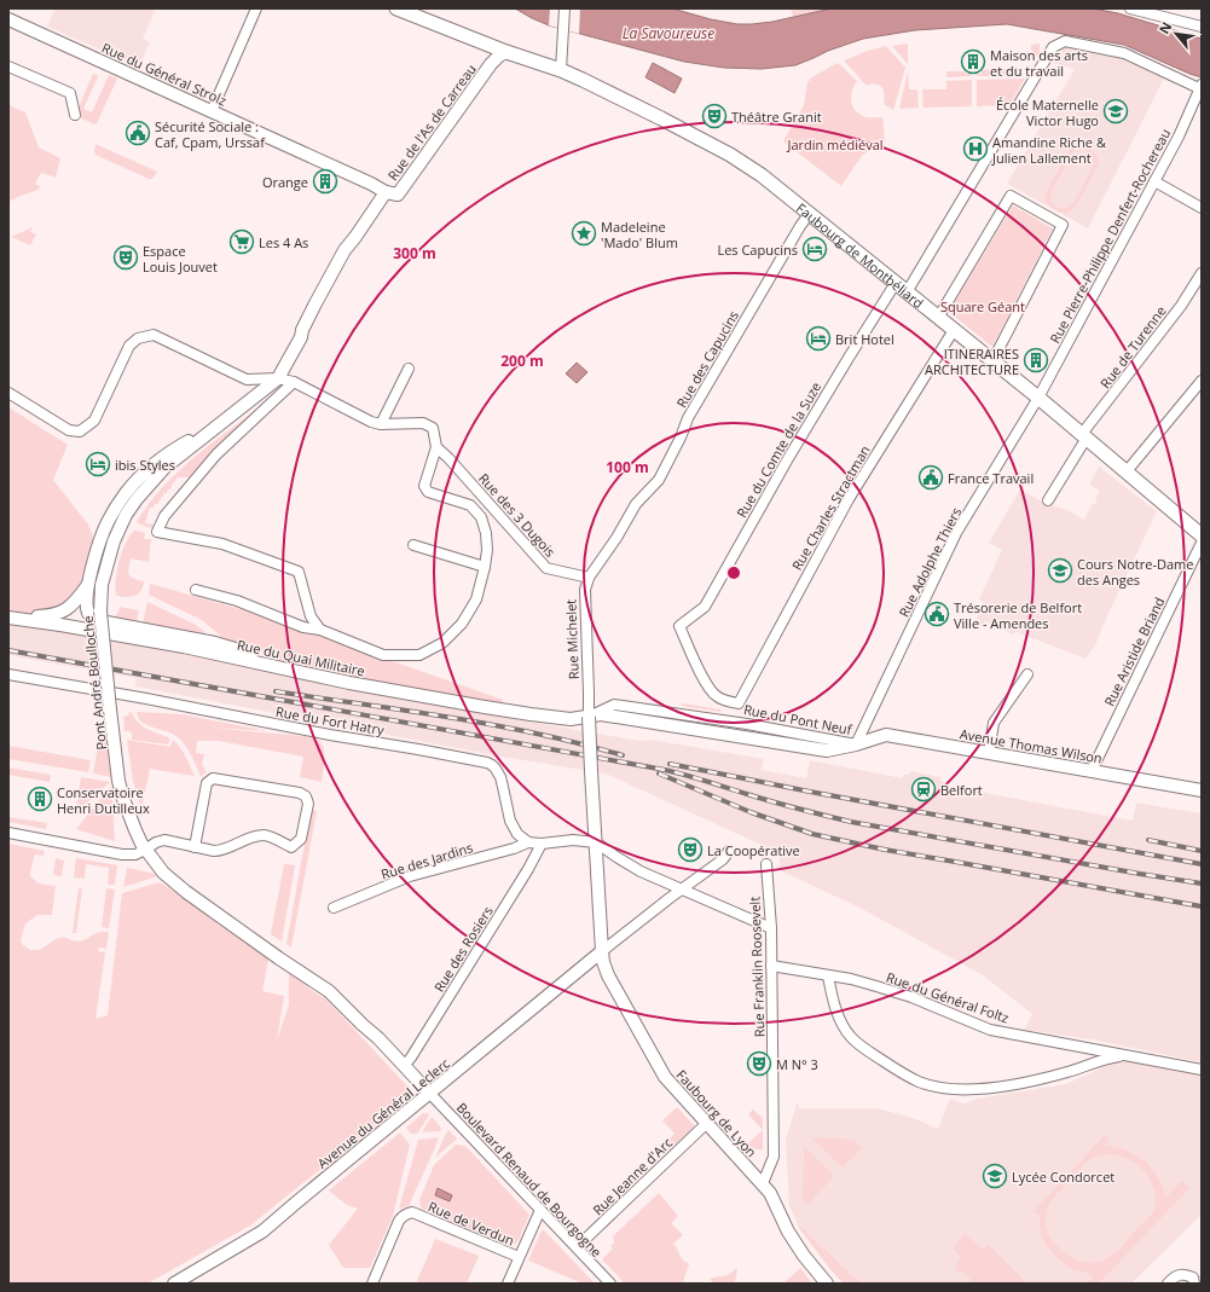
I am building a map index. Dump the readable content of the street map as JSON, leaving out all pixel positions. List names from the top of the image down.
{
  "streets": {
    "main road": ["Faubourg de Montbéliard"],
    "street": [
      "Rue du Général Strolz",
      "Rue de l'As de Carreau",
      "Rue Pierre-Philippe Denfert-Rochereau",
      "Rue de Turenne",
      "Rue des Capucins",
      "Rue du Comte de la Suze",
      "Rue Charles Stractman",
      "Rue des 3 Dugois",
      "Rue Adolphe Thiers",
      "Rue Michelet",
      "Rue Aristide Briand",
      "Rue du Quai Militaire",
      "Pont André Boulloche",
      "Rue du Pont Neuf",
      "Rue du Fort Hatry",
      "Avenue Thomas Wilson",
      "Rue des Jardins",
      "Rue des Rosiers",
      "Rue Franklin Roosevelt",
      "Rue du Général Foltz",
      "Avenue du Général Leclerc",
      "Faubourg de Lyon",
      "Rue Jeanne d'Arc",
      "Boulevard Renaud de Bourgogne",
      "Rue de Verdun"
    ]
  },
  "crossings": [
    ["Rue du Général Strolz", "Rue de l'As de Carreau"],
    ["Rue de l'As de Carreau", "Faubourg de Montbéliard"],
    ["Rue de l'As de Carreau", "Pont André Boulloche"],
    ["Rue Pierre-Philippe Denfert-Rochereau", "Faubourg de Montbéliard"],
    ["Rue Pierre-Philippe Denfert-Rochereau", "Rue Adolphe Thiers"],
    ["Faubourg de Montbéliard", "Rue de Turenne"],
    ["Faubourg de Montbéliard", "Rue des Capucins"],
    ["Faubourg de Montbéliard", "Rue du Comte de la Suze"],
    ["Faubourg de Montbéliard", "Rue Charles Stractman"],
    ["Faubourg de Montbéliard", "Rue Adolphe Thiers"],
    ["Rue des Capucins", "Rue Michelet"],
    ["Rue du Comte de la Suze", "Rue Charles Stractman"],
    ["Rue des 3 Dugois", "Rue Michelet"],
    ["Rue Adolphe Thiers", "Rue du Pont Neuf"],
    ["Rue Adolphe Thiers", "Avenue Thomas Wilson"],
    ["Rue Michelet", "Rue du Quai Militaire"],
    ["Rue Michelet", "Rue du Pont Neuf"],
    ["Rue Aristide Briand", "Avenue Thomas Wilson"],
    ["Rue du Quai Militaire", "Rue du Pont Neuf"],
    ["Pont André Boulloche", "Rue des Rosiers"],
    ["Pont André Boulloche", "Avenue du Général Leclerc"],
    ["Pont André Boulloche", "Boulevard Renaud de Bourgogne"],
    ["Rue du Pont Neuf", "Avenue Thomas Wilson"],
    ["Rue du Fort Hatry", "Rue des Jardins"],
    ["Rue Franklin Roosevelt", "Rue du Général Foltz"],
    ["Rue Franklin Roosevelt", "Faubourg de Lyon"],
    ["Avenue du Général Leclerc", "Faubourg de Lyon"],
    ["Avenue du Général Leclerc", "Boulevard Renaud de Bourgogne"],
    ["Faubourg de Lyon", "Rue Jeanne d'Arc"],
    ["Rue Jeanne d'Arc", "Boulevard Renaud de Bourgogne"]
  ],
  "water": ["La Savoureuse"],
  "parks": ["Jardin médiéval", "Square Géant"],
  "places": {
    "building": [
      "Maison des arts et du travail",
      "Orange",
      "ITINERAIRES ARCHITECTURE",
      "Conservatoire Henri Dutilleux"
    ],
    "school or university": ["École Maternelle Victor Hugo", "Cours Notre-Dame des Anges", "Lycée Condorcet"],
    "theatre": [
      "Théâtre Granit",
      "Espace Louis Jouvet",
      "La Coopérative",
      "M N° 3"
    ],
    "public building": ["Sécurité Sociale : Caf, Cpam, Urssaf", "France Travail", "Trésorerie de Belfort Ville - Amendes"],
    "hospital": ["Amandine Riche & Julien Lallement"],
    "place": ["Madeleine 'Mado' Blum"],
    "supermarket": ["Les 4 As"],
    "hotel": ["Les Capucins", "Brit Hotel", "ibis Styles"],
    "station": ["Belfort"]
  },
  "north": "top left",
  "rings": ["300 m", "200 m", "100 m"]
}
